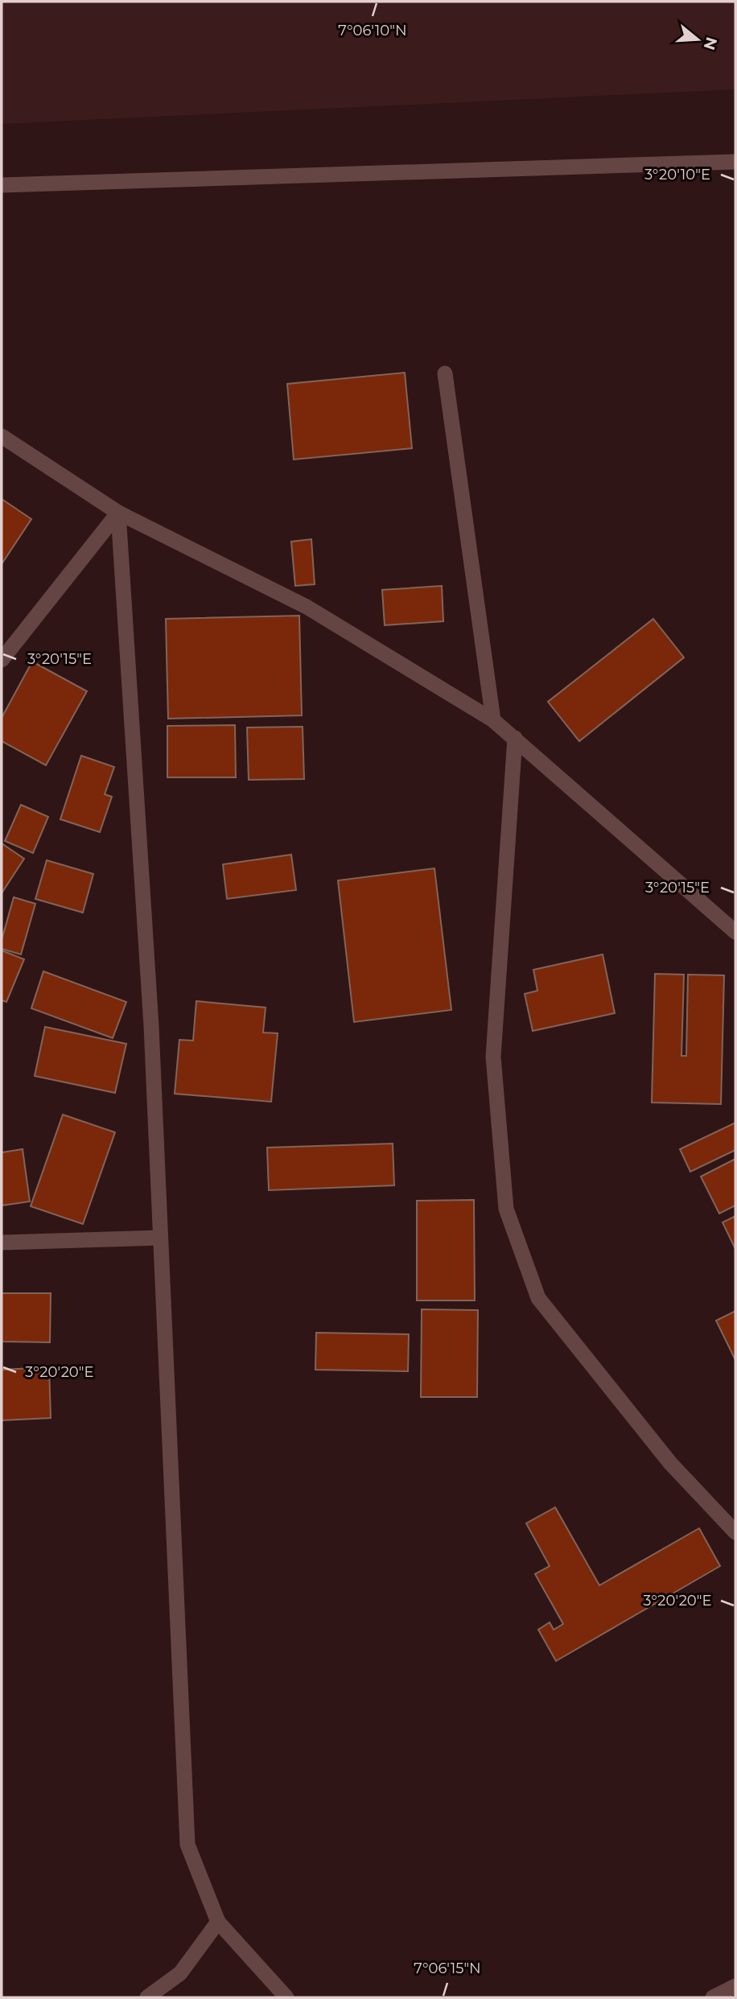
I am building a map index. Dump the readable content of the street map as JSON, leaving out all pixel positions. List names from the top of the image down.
{
  "north": "right",
  "coordinates": [
    "7°06'10\"N",
    "3°20'10\"E",
    "3°20'15\"E",
    "3°20'20\"E",
    "7°06'15\"N"
  ]
}
